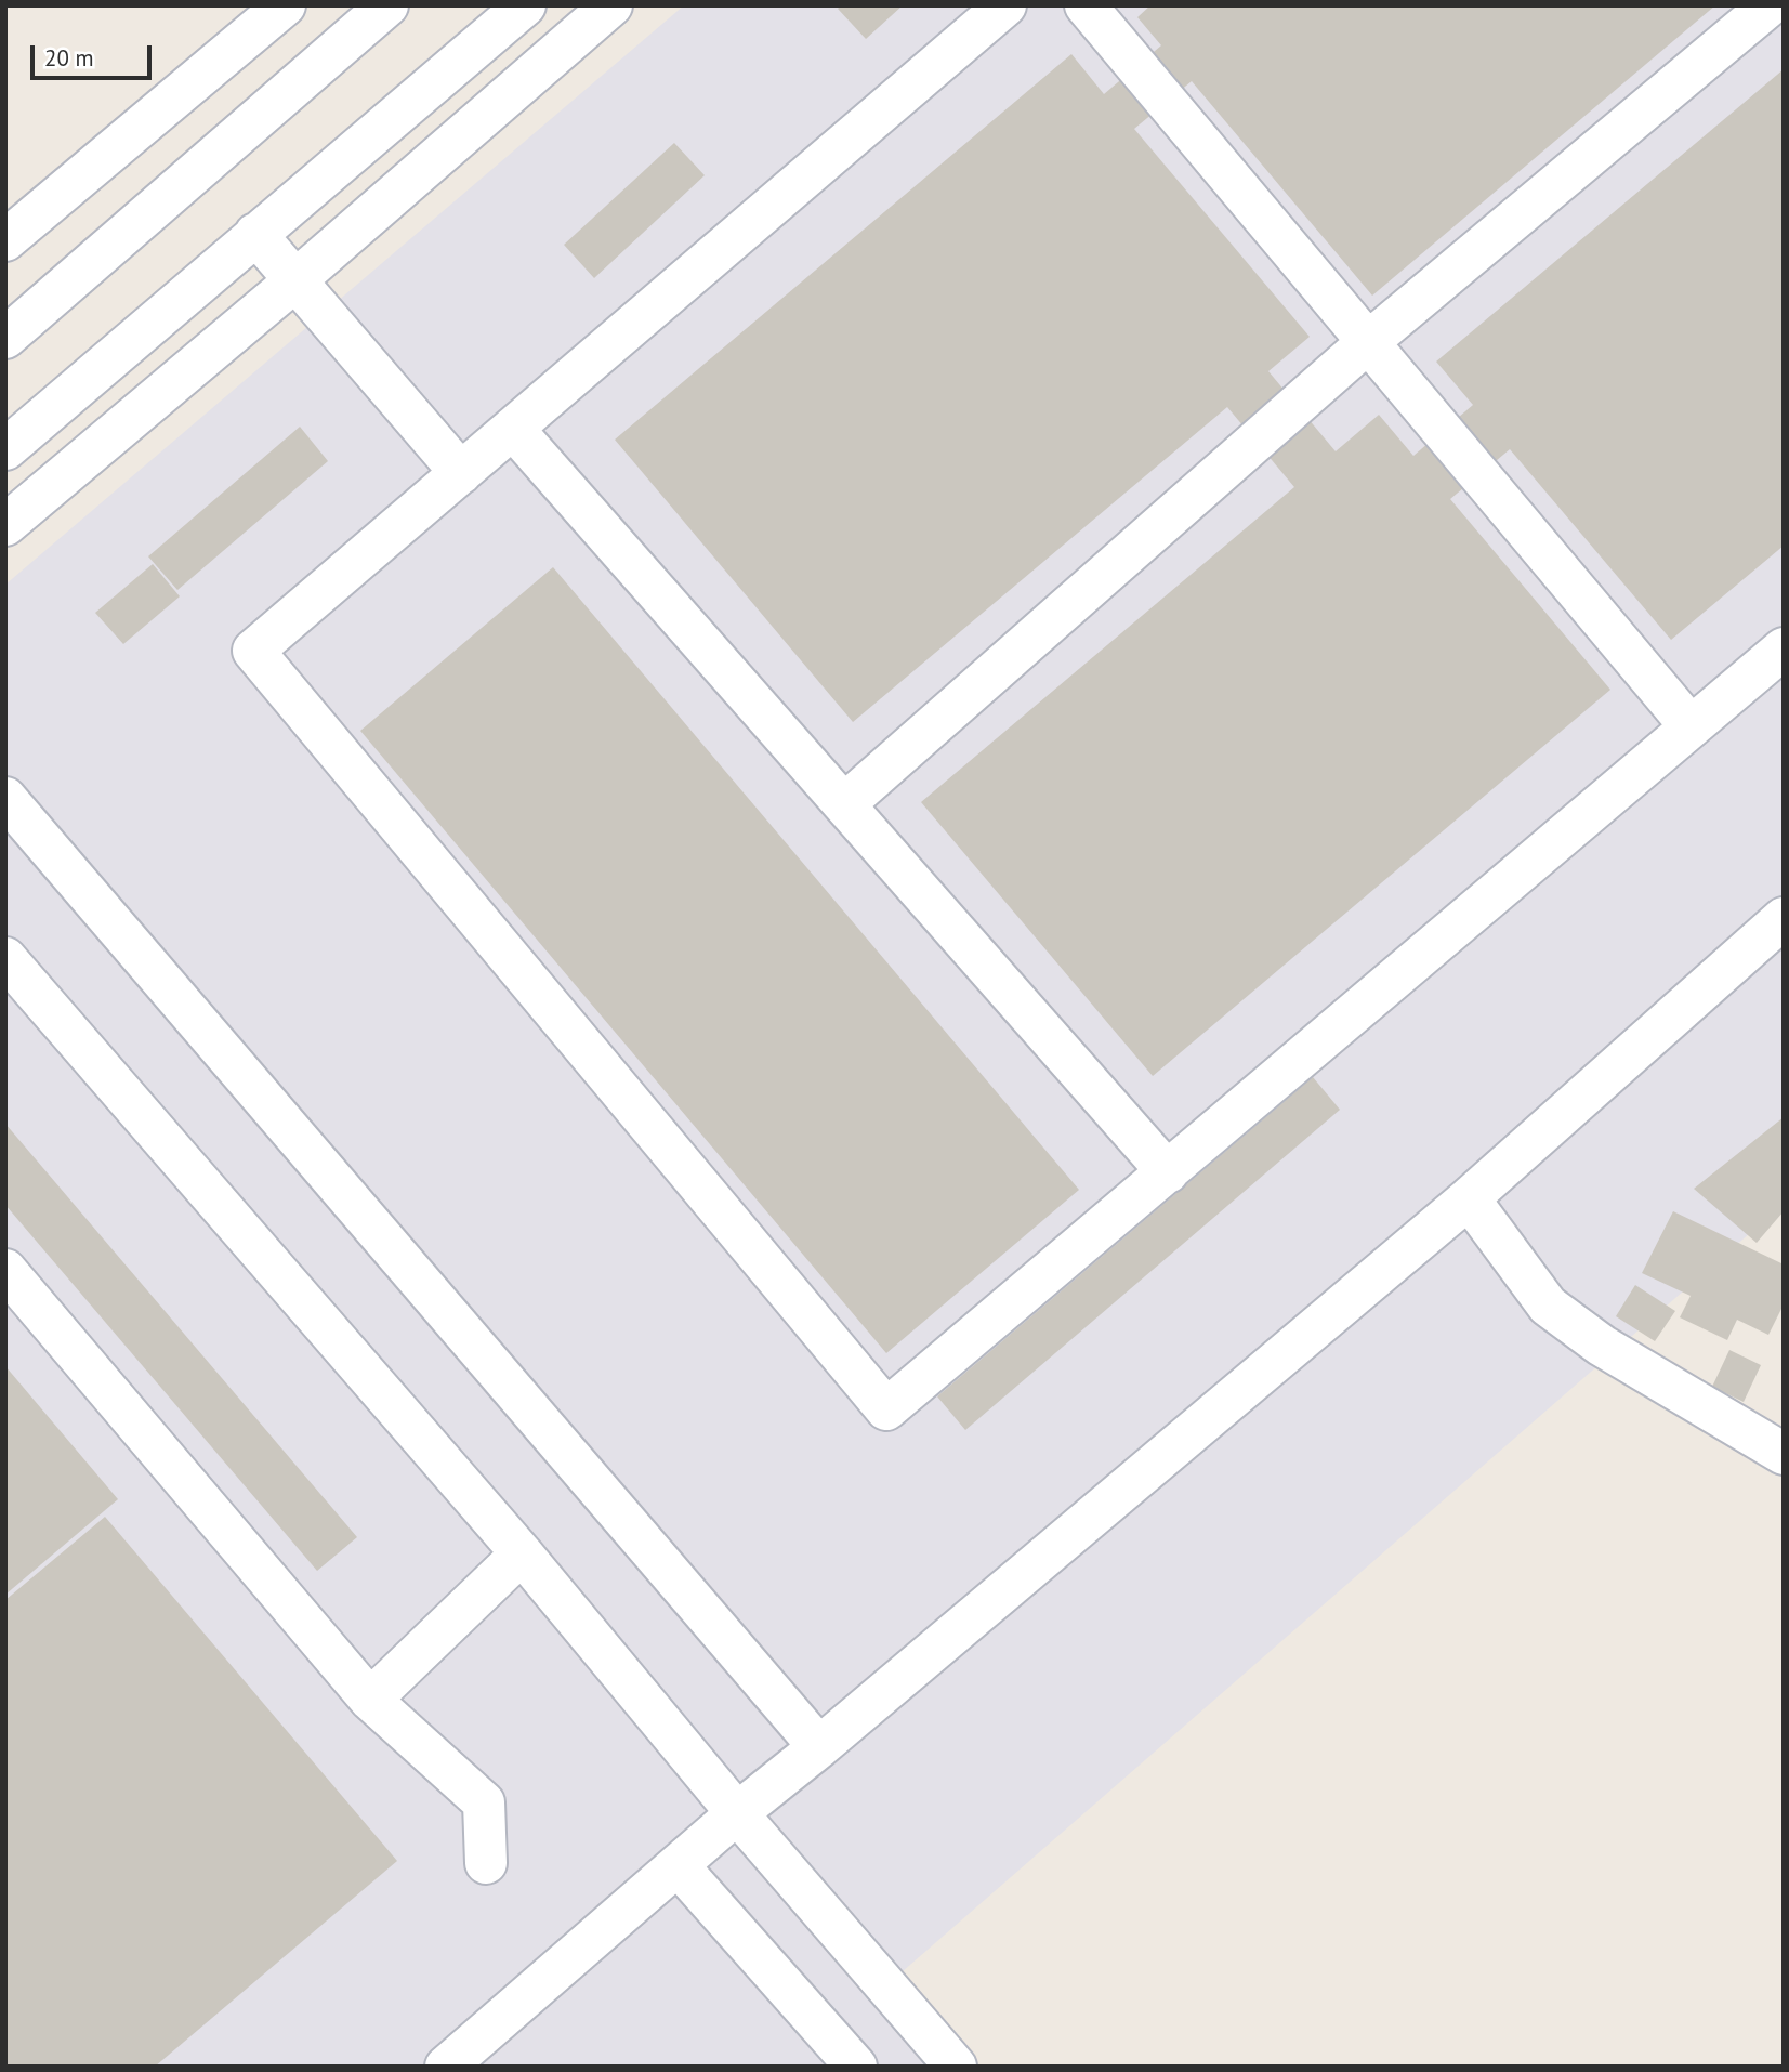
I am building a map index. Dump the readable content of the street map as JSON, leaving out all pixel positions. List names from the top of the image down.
{
  "scale_bar": "20 m"
}
